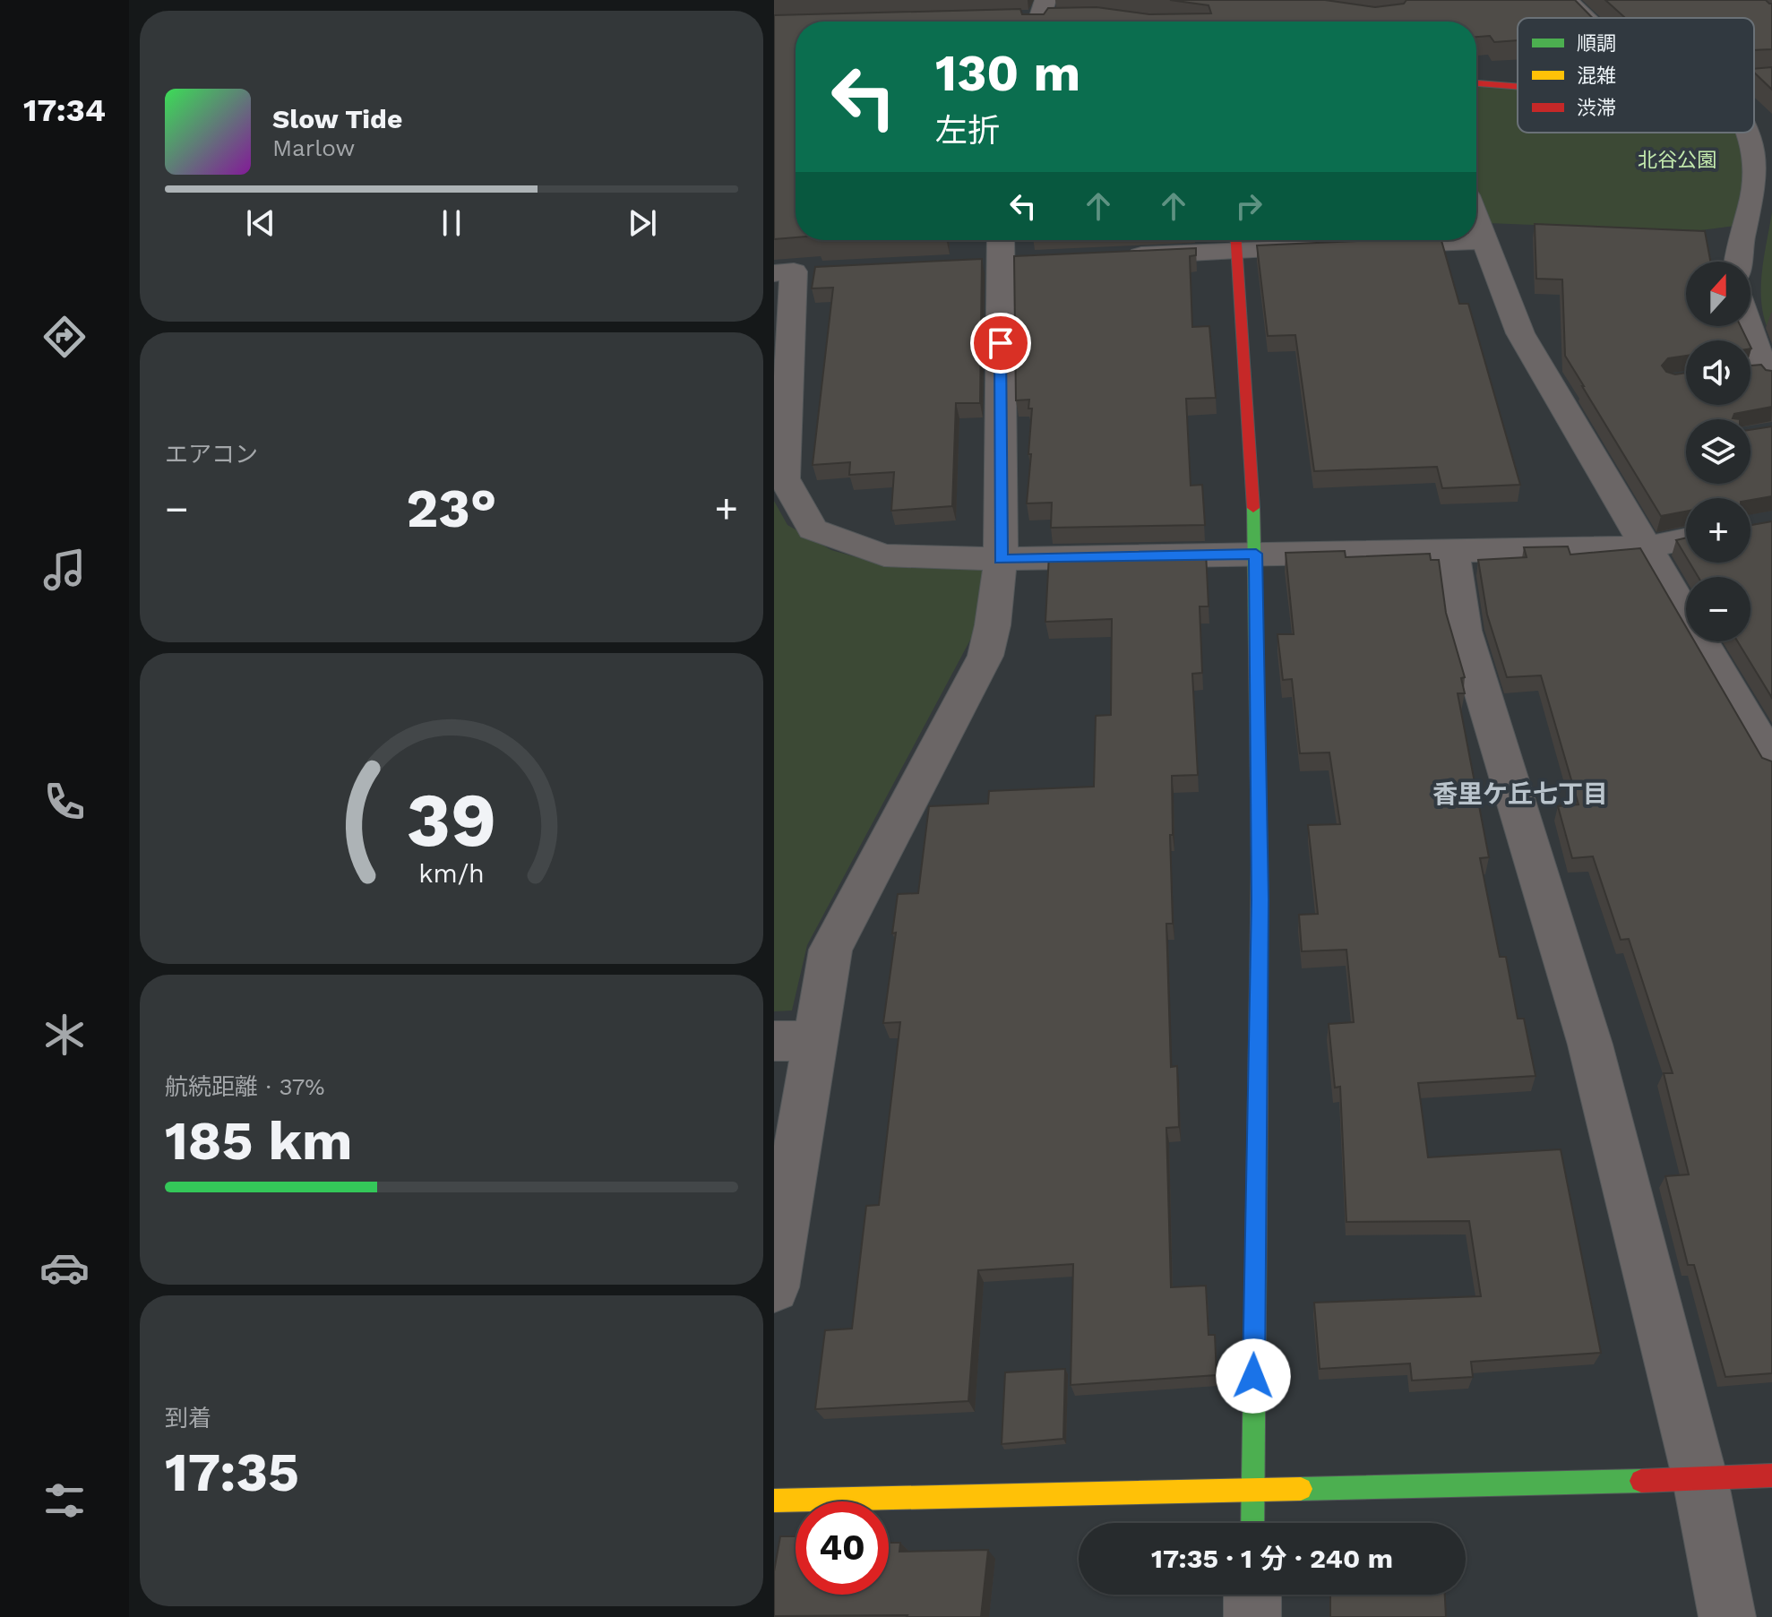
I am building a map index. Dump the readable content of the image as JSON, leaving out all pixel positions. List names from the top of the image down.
{
  "districts": ["香里ケ丘七丁目"],
  "parks": ["北谷公園"],
  "legend": ["順調", "混雑", "渋滞"],
  "north": "top",
  "page": {
    "tabs": "17:34",
    "turn": ["130 m", "左折"],
    "song": ["Slow Tide", "Marlow"],
    "map_buttons": ["+", "−"],
    "tile": [
      "エアコン",
      ["航続距離 · 37%", "185 km"],
      ["到着", "17:35"]
    ],
    "heat": ["−", "23°", "+"],
    "limit": "40",
    "trip": "17:35 · 1 分 · 240 m",
    "gauge": ["39", "km/h"]
  }
}
